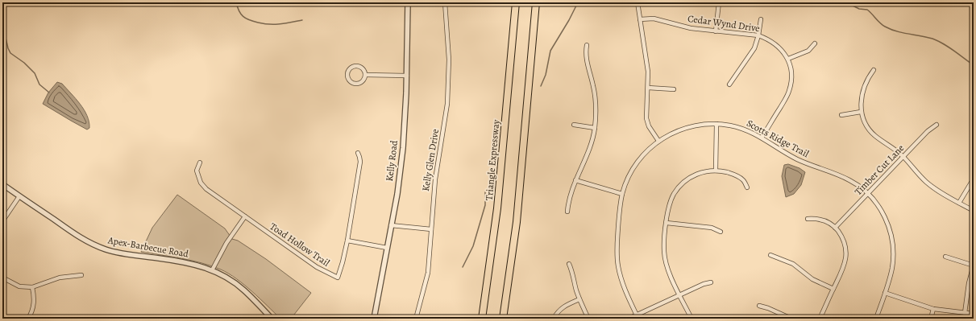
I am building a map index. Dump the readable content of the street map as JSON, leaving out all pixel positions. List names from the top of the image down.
{
  "streets": {
    "highway": ["Triangle Expressway"],
    "street": [
      "Cedar Wynd Drive",
      "Scotts Ridge Trail",
      "Kelly Glen Drive",
      "Kelly Road",
      "Timber Cut Lane",
      "Toad Hollow Trail",
      "Apex-Barbecue Road"
    ]
  },
  "crossings": [
    ["Cedar Wynd Drive", "Scotts Ridge Trail"],
    ["Scotts Ridge Trail", "Timber Cut Lane"]
  ]
}
